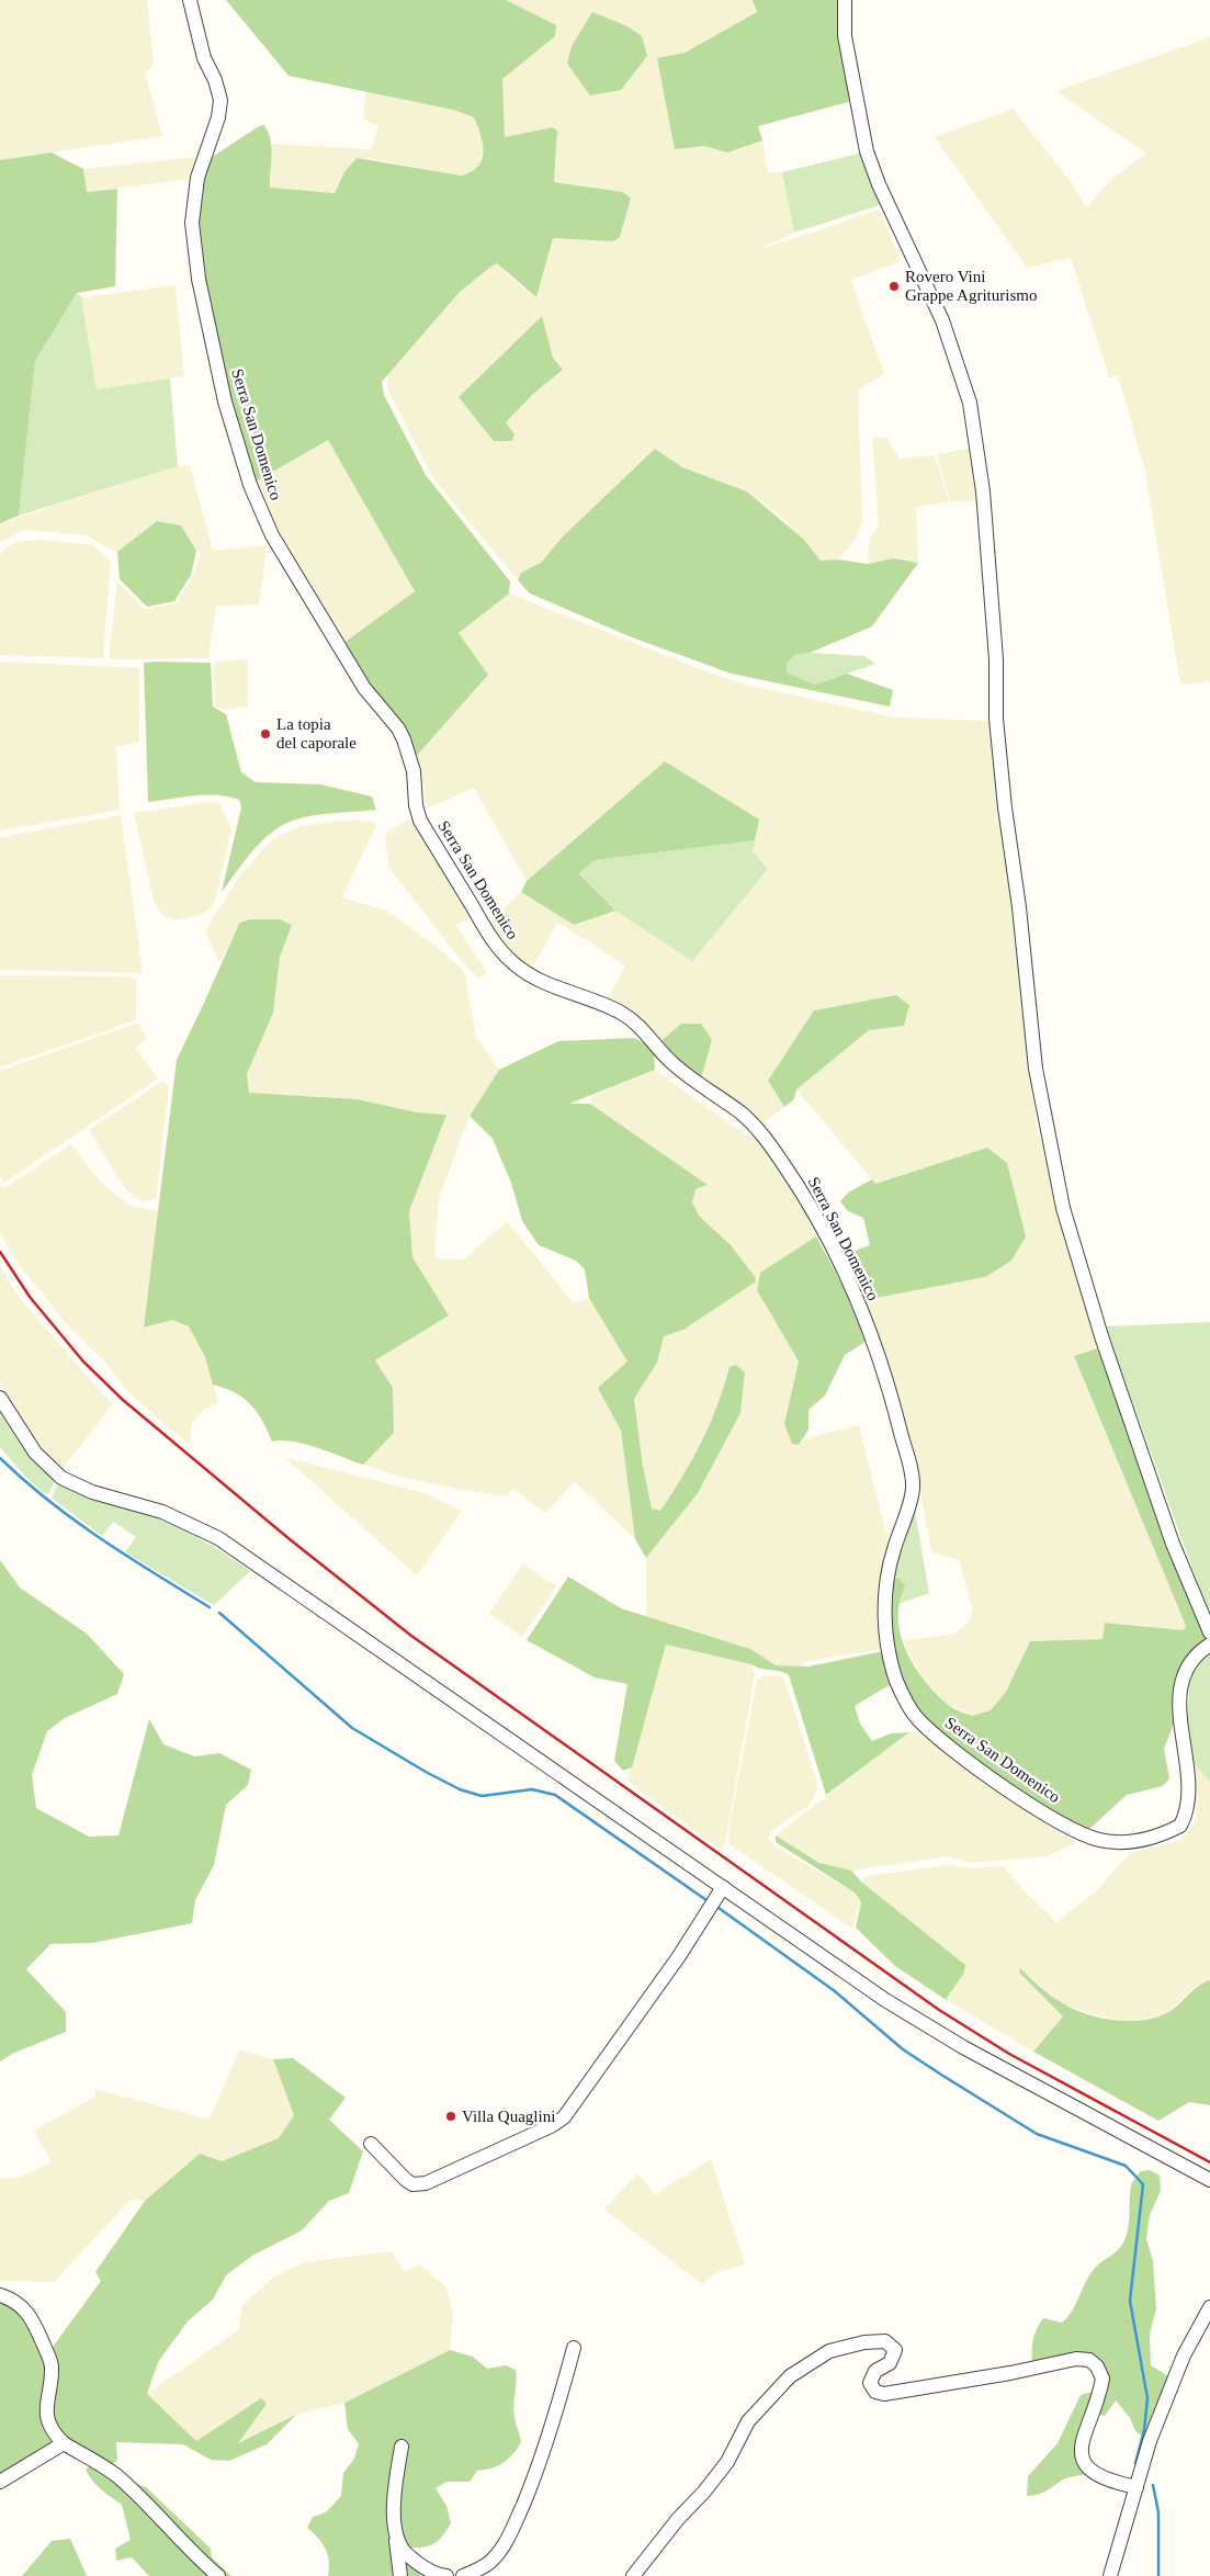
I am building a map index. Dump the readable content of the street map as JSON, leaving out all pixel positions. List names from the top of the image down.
{
  "streets": {
    "street": ["Serra San Domenico"]
  },
  "places": ["Rovero Vini Grappe Agriturismo", "La topia del caporale", "Villa Quaglini"]
}
